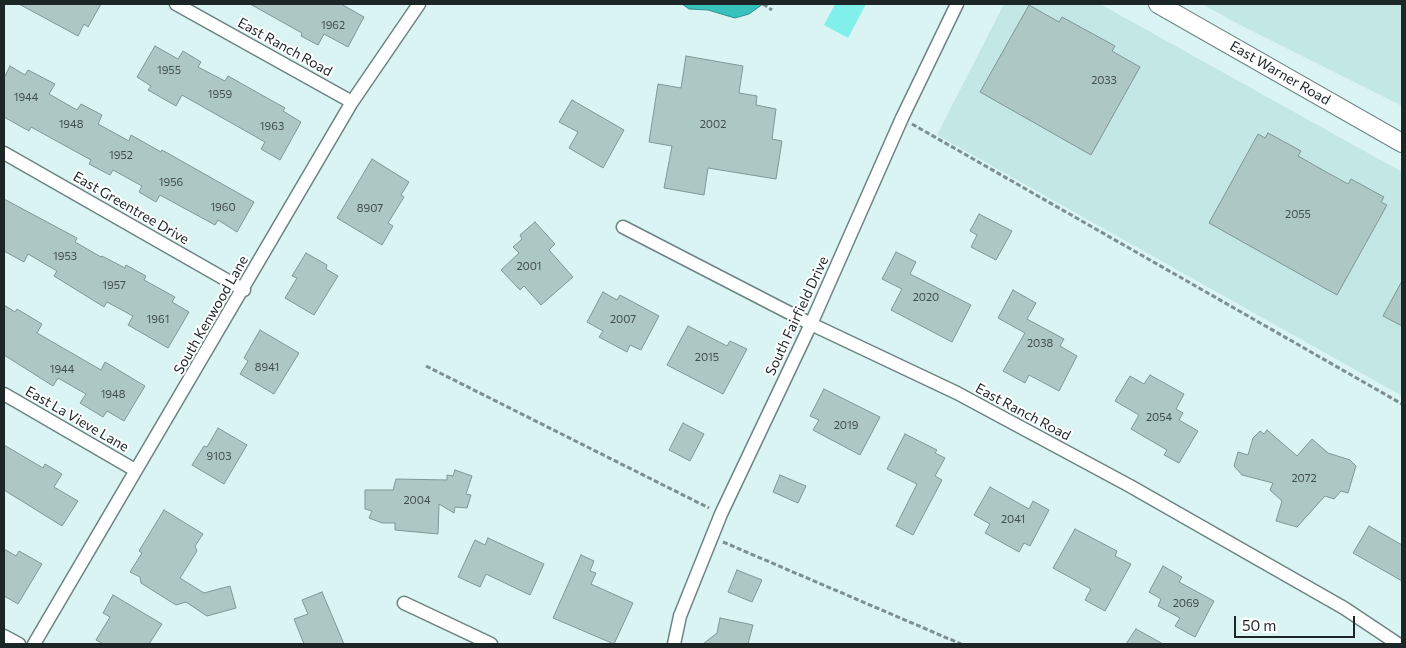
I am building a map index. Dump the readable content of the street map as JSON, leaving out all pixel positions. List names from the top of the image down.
{
  "streets": {
    "main road": ["East Warner Road"],
    "street": [
      "East Ranch Road",
      "East Greentree Drive",
      "South Kenwood Lane",
      "South Fairfield Drive",
      "East La Vieve Lane"
    ]
  },
  "crossings": [
    ["East Ranch Road", "South Kenwood Lane"],
    ["East Ranch Road", "South Fairfield Drive"],
    ["East Greentree Drive", "South Kenwood Lane"],
    ["South Kenwood Lane", "East La Vieve Lane"]
  ],
  "house_numbers": [
    "1962",
    "1955",
    "2033",
    "1959",
    "1944",
    "1948",
    "2002",
    "1963",
    "1952",
    "1956",
    "1960",
    "8907",
    "2055",
    "1953",
    "2001",
    "1957",
    "2020",
    "1961",
    "2007",
    "2038",
    "2015",
    "8941",
    "1944",
    "1948",
    "2054",
    "2019",
    "9103",
    "2072",
    "2004",
    "2041",
    "2069"
  ],
  "scale_bar": "50 m"
}
